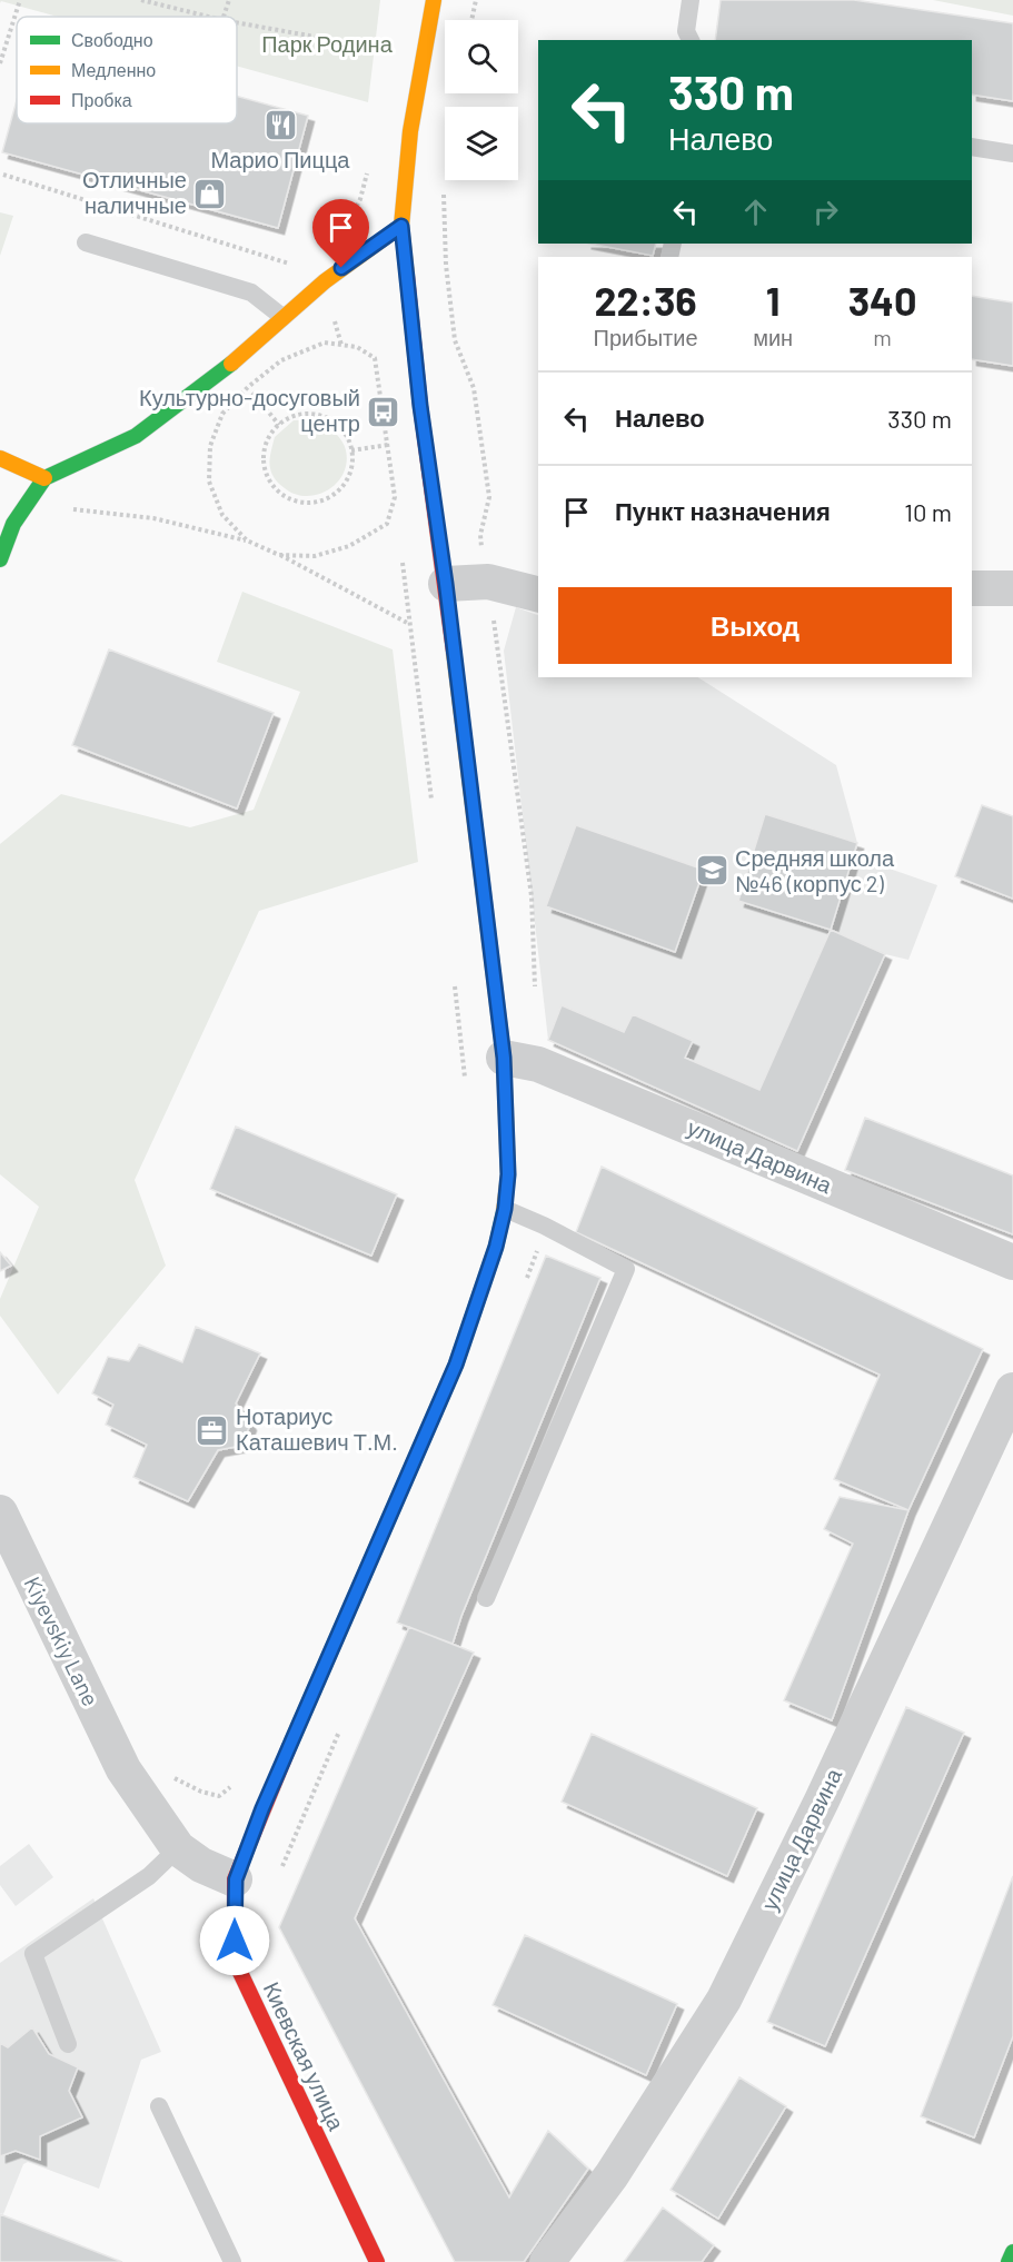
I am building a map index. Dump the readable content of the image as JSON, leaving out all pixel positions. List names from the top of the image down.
{
  "streets": {
    "main road": ["Киевская улица"],
    "street": ["улица Дарвина", "Kiyevskiy Lane"]
  },
  "crossings": [
    ["улица Дарвина", "Киевская улица"]
  ],
  "parks": ["Парк Родина"],
  "places": {
    "restaurant": ["Марио Пицца"],
    "shop": ["Отличные наличные"],
    "bus stop": ["Культурно-досуговый центр"],
    "school or university": ["Средняя школа №46 (корпус 2)"],
    "office": ["Нотариус Каташевич Т.М."]
  },
  "legend": ["Свободно", "Медленно", "Пробка"],
  "page": {
    "turn": ["330 m", "Налево"],
    "eta": [
      "22:36",
      "Прибытие",
      "1",
      "мин",
      "340",
      "m"
    ],
    "list": [
      {
        "name": "Налево",
        "value": "330 m"
      },
      {
        "name": "Пункт назначения",
        "value": "10 m"
      }
    ],
    "buttons": "Выход"
  }
}
